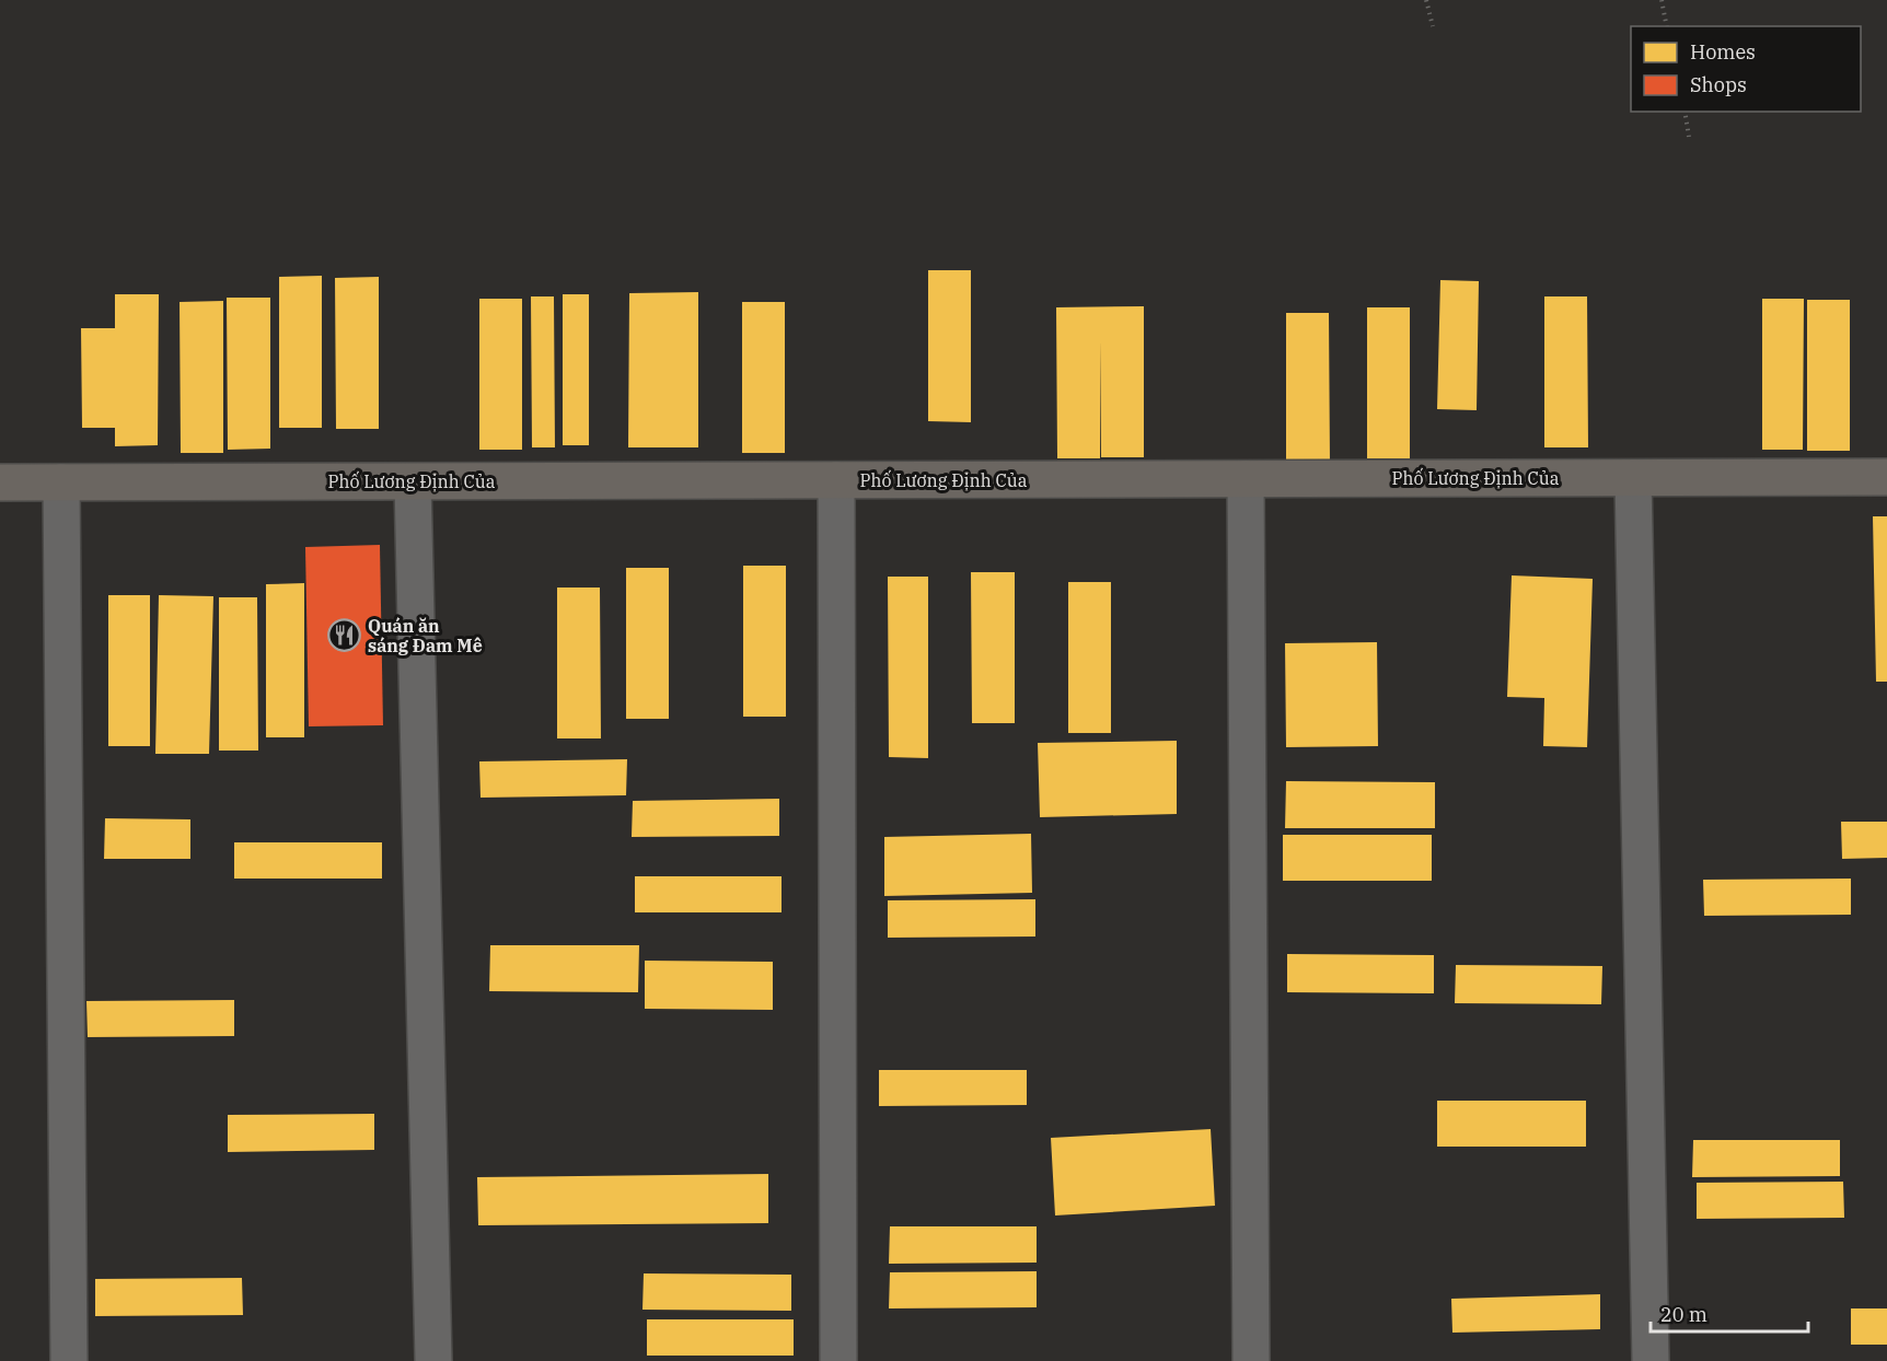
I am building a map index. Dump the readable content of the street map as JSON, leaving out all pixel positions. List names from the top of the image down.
{
  "streets": {
    "main road": ["Phố Lương Định Của"]
  },
  "places": {
    "restaurant": ["Quán ăn sáng Đam Mê"]
  },
  "legend": ["Homes", "Shops"],
  "scale_bar": "20 m"
}
